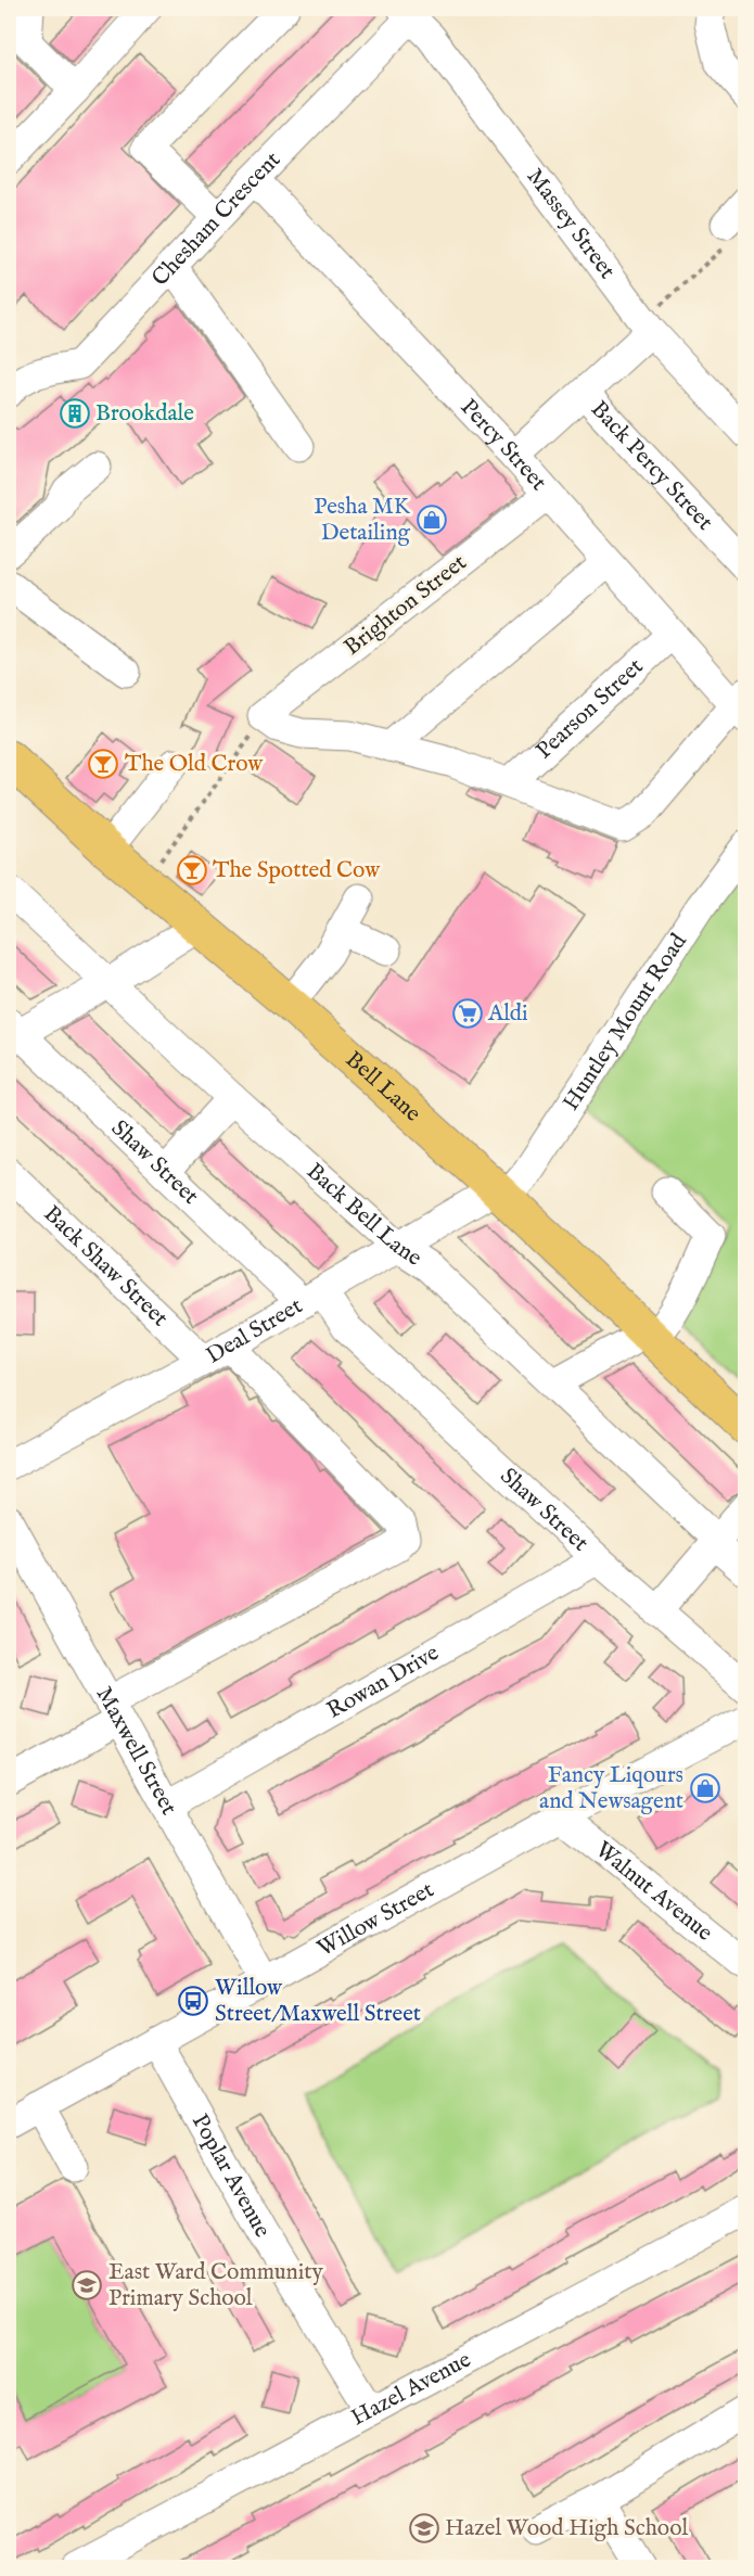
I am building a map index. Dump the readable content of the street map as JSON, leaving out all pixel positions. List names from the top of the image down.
{
  "streets": {
    "main road": ["Bell Lane"],
    "street": [
      "Chesham Crescent",
      "Massey Street",
      "Percy Street",
      "Back Percy Street",
      "Brighton Street",
      "Pearson Street",
      "Huntley Mount Road",
      "Shaw Street",
      "Back Bell Lane",
      "Back Shaw Street",
      "Deal Street",
      "Rowan Drive",
      "Maxwell Street",
      "Walnut Avenue",
      "Willow Street",
      "Poplar Avenue",
      "Hazel Avenue"
    ]
  },
  "crossings": [
    ["Chesham Crescent", "Massey Street"],
    ["Chesham Crescent", "Percy Street"],
    ["Percy Street", "Brighton Street"],
    ["Percy Street", "Pearson Street"],
    ["Huntley Mount Road", "Bell Lane"],
    ["Huntley Mount Road", "Deal Street"],
    ["Bell Lane", "Deal Street"],
    ["Shaw Street", "Deal Street"],
    ["Shaw Street", "Rowan Drive"],
    ["Back Bell Lane", "Deal Street"],
    ["Back Shaw Street", "Deal Street"],
    ["Rowan Drive", "Maxwell Street"],
    ["Maxwell Street", "Willow Street"],
    ["Walnut Avenue", "Willow Street"],
    ["Willow Street", "Poplar Avenue"],
    ["Poplar Avenue", "Hazel Avenue"]
  ],
  "places": {
    "building": ["Brookdale"],
    "shop": ["Pesha MK Detailing", "Fancy Liqours and Newsagent"],
    "bar": ["The Old Crow", "The Spotted Cow"],
    "supermarket": ["Aldi"],
    "bus stop": ["Willow Street/Maxwell Street"],
    "school or university": ["East Ward Community Primary School", "Hazel Wood High School"]
  }
}
